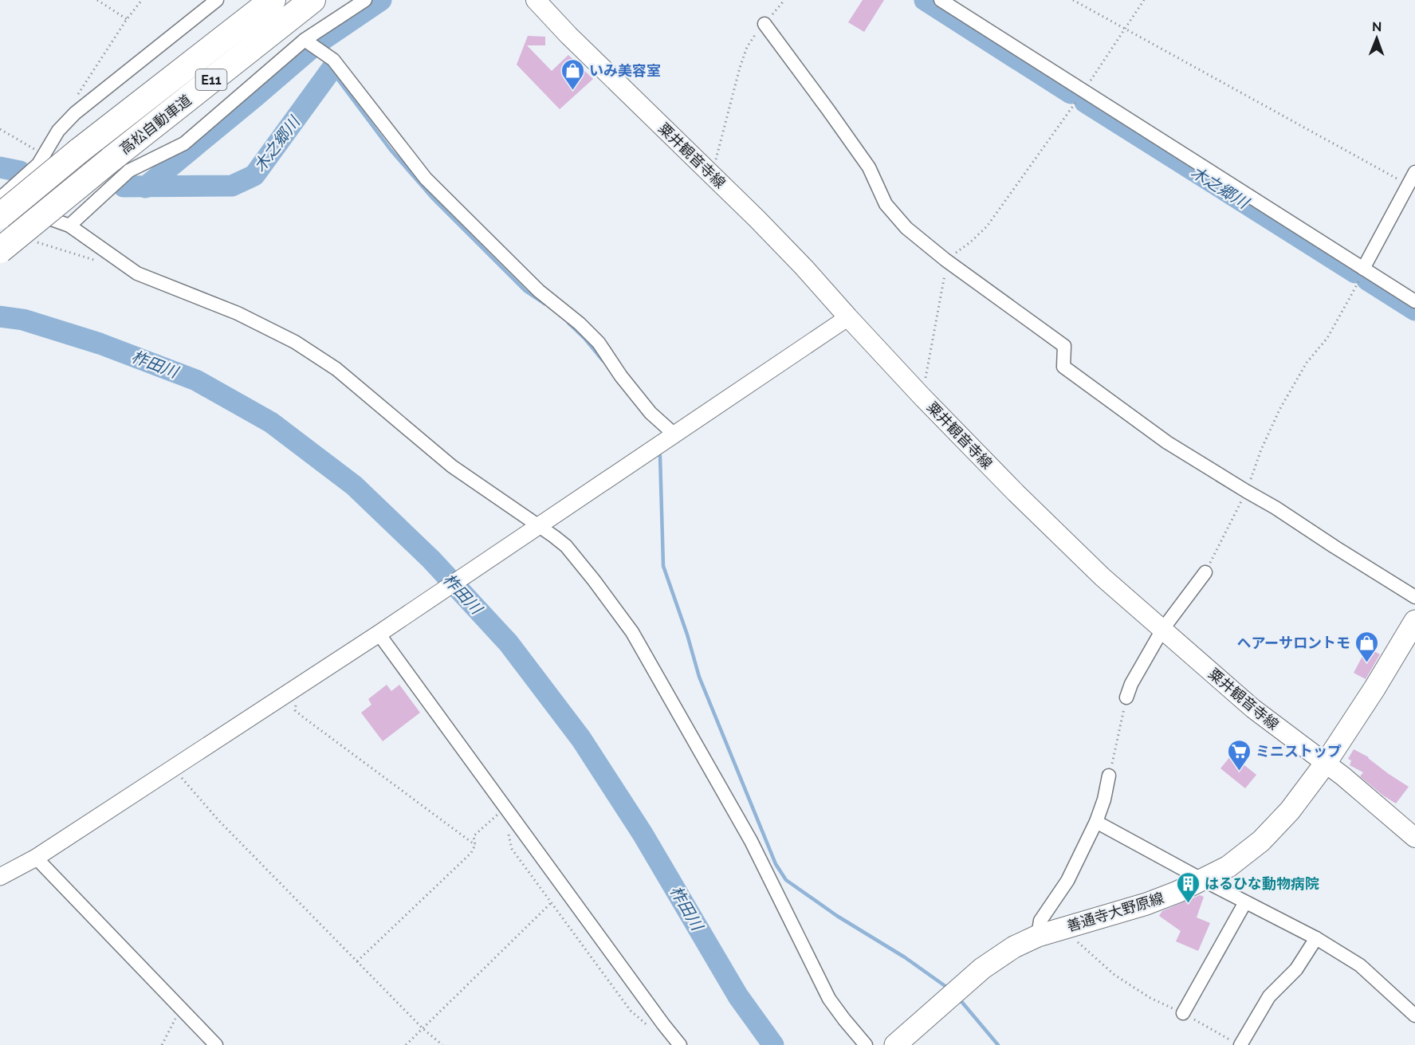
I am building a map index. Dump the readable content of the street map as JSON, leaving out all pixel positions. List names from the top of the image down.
{
  "streets": {
    "highway": ["E11", "高松自動車道"],
    "main road": ["粟井観音寺線", "善通寺大野原線"]
  },
  "crossings": [
    ["粟井観音寺線", "善通寺大野原線"]
  ],
  "water": ["木之郷川", "柞田川"],
  "places": {
    "shop": ["いみ美容室", "ヘアーサロントモ"],
    "supermarket": ["ミニストップ"],
    "building": ["はるひな動物病院"]
  },
  "north": "top"
}
